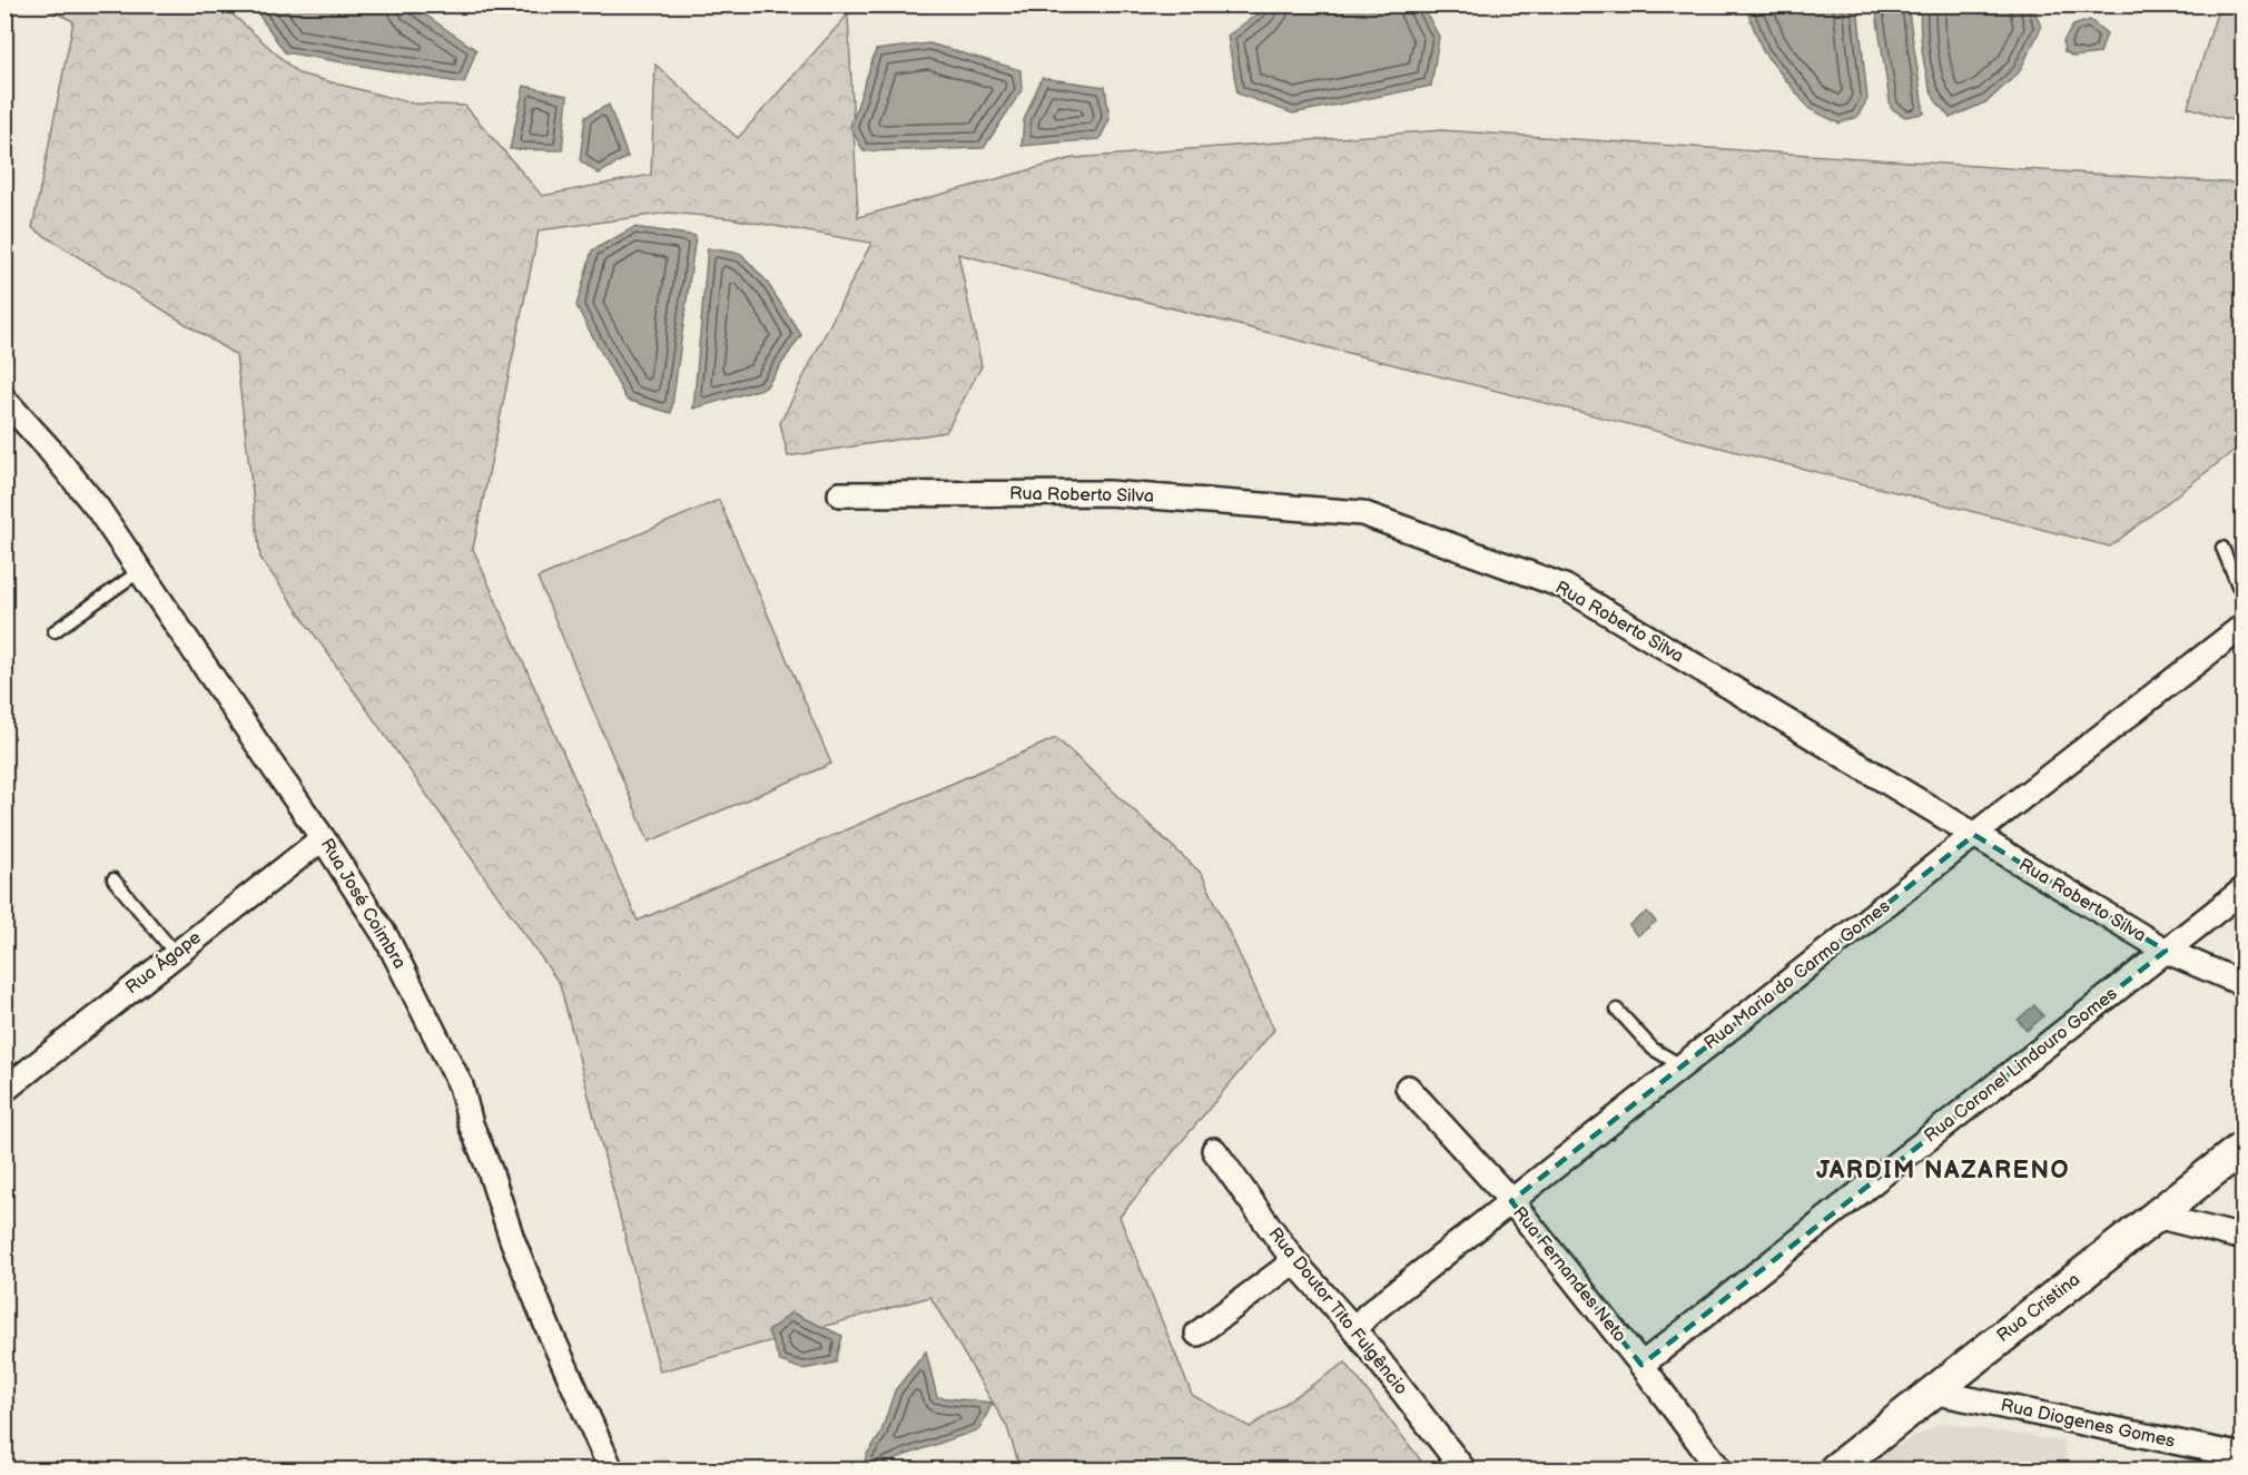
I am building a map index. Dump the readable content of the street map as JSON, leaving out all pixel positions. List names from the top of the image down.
{
  "streets": {
    "main road": ["Rua Cristina"],
    "street": [
      "Rua Roberto Silva",
      "Rua José Coimbra",
      "Rua Ágape",
      "Rua Maria do Carmo Gomes",
      "Rua Coronel Lindouro Gomes",
      "Rua Fernandes Neto",
      "Rua Doutor Tito Fulgêncio",
      "Rua Diogenes Gomes"
    ]
  },
  "crossings": [
    ["Rua Roberto Silva", "Rua Maria do Carmo Gomes"],
    ["Rua Roberto Silva", "Rua Coronel Lindouro Gomes"],
    ["Rua José Coimbra", "Rua Ágape"],
    ["Rua Maria do Carmo Gomes", "Rua Fernandes Neto"],
    ["Rua Maria do Carmo Gomes", "Rua Doutor Tito Fulgêncio"],
    ["Rua Coronel Lindouro Gomes", "Rua Fernandes Neto"],
    ["Rua Cristina", "Rua Diogenes Gomes"]
  ],
  "districts": ["JARDIM NAZARENO"]
}
